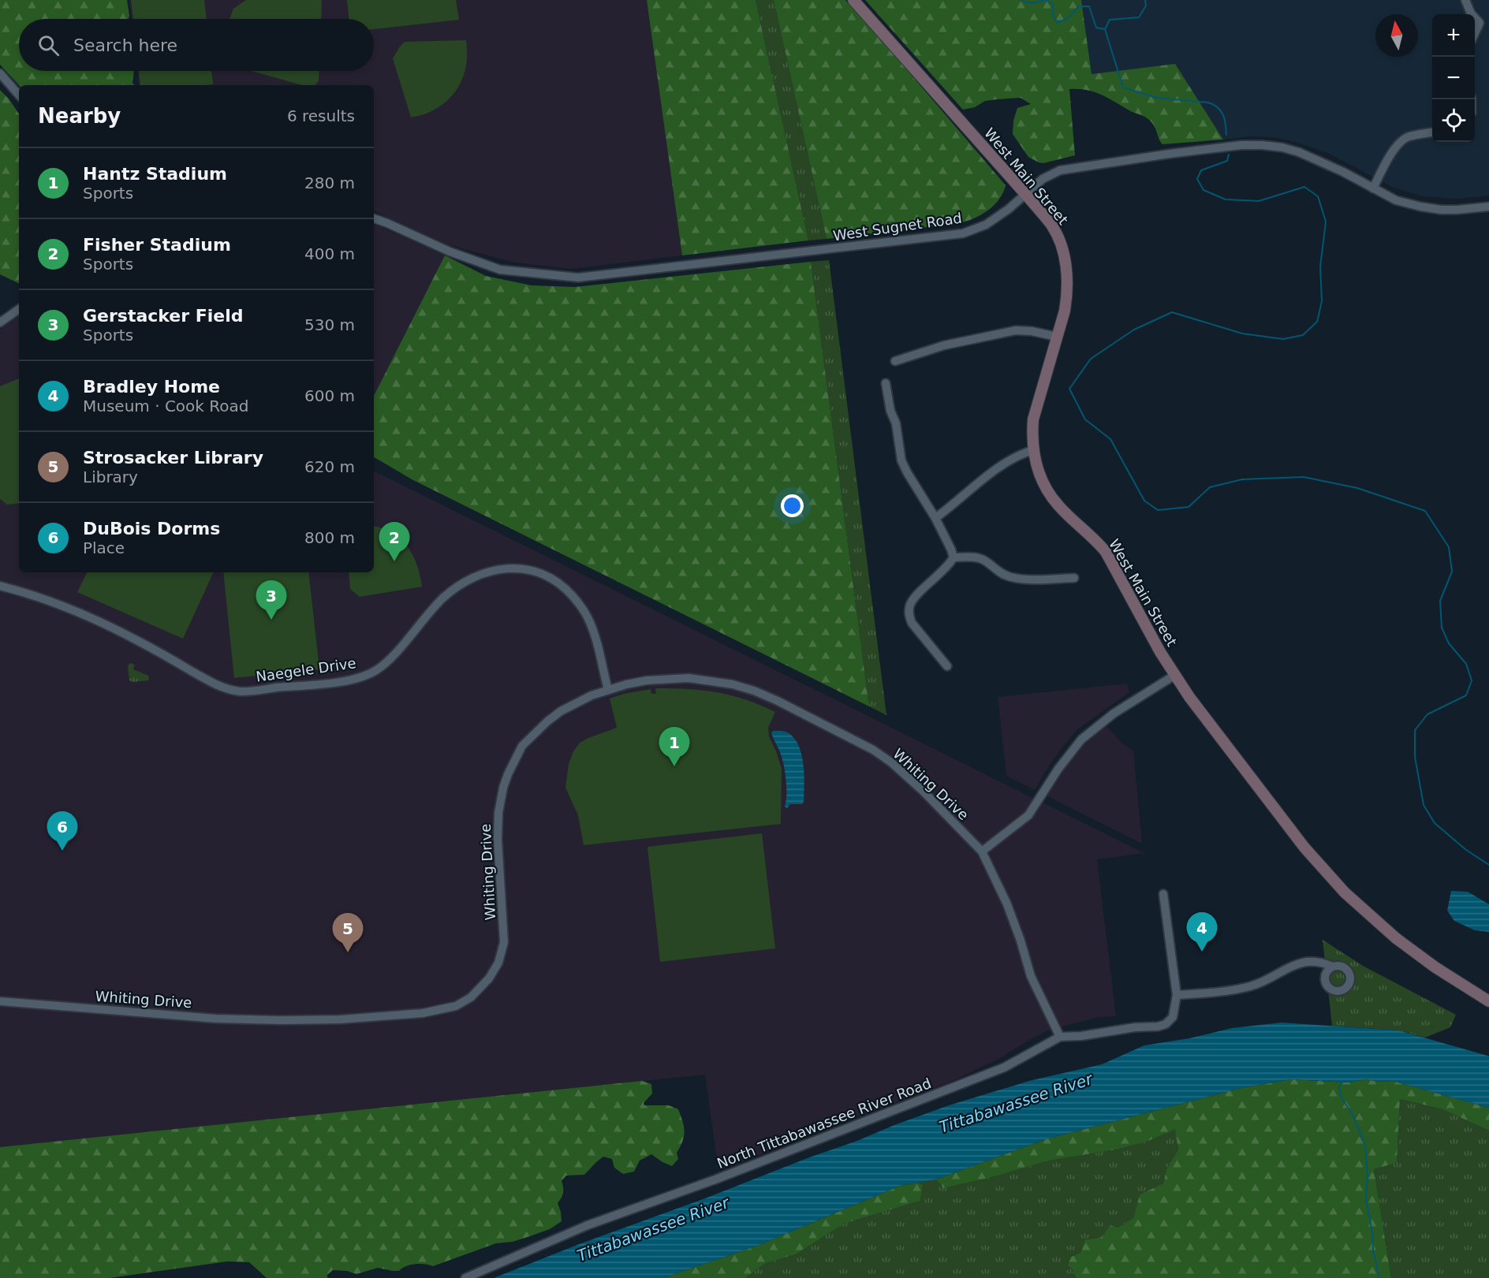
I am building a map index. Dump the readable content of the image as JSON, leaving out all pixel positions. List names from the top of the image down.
{
  "streets": {
    "street": [
      "West Main Street",
      "West Sugnet Road",
      "Naegele Drive",
      "Whiting Drive",
      "North Tittabawassee River Road"
    ]
  },
  "crossings": [
    ["West Main Street", "West Sugnet Road"],
    ["Naegele Drive", "Whiting Drive"],
    ["Whiting Drive", "North Tittabawassee River Road"]
  ],
  "water": ["Tittabawassee River"],
  "north": "top",
  "page": {
    "map_buttons": ["+", "−"],
    "search": "Search here",
    "heading": ["Nearby", "6 results"],
    "list": [
      {
        "mark": "1",
        "name": "Hantz Stadium",
        "note": "Sports",
        "value": "280 m"
      },
      {
        "mark": "2",
        "name": "Fisher Stadium",
        "note": "Sports",
        "value": "400 m"
      },
      {
        "mark": "3",
        "name": "Gerstacker Field",
        "note": "Sports",
        "value": "530 m"
      },
      {
        "mark": "4",
        "name": "Bradley Home",
        "note": "Museum · Cook Road",
        "value": "600 m"
      },
      {
        "mark": "5",
        "name": "Strosacker Library",
        "note": "Library",
        "value": "620 m"
      },
      {
        "mark": "6",
        "name": "DuBois Dorms",
        "note": "Place",
        "value": "800 m"
      }
    ],
    "pins": [
      "2",
      "3",
      "1",
      "6",
      "4",
      "5"
    ]
  }
}
